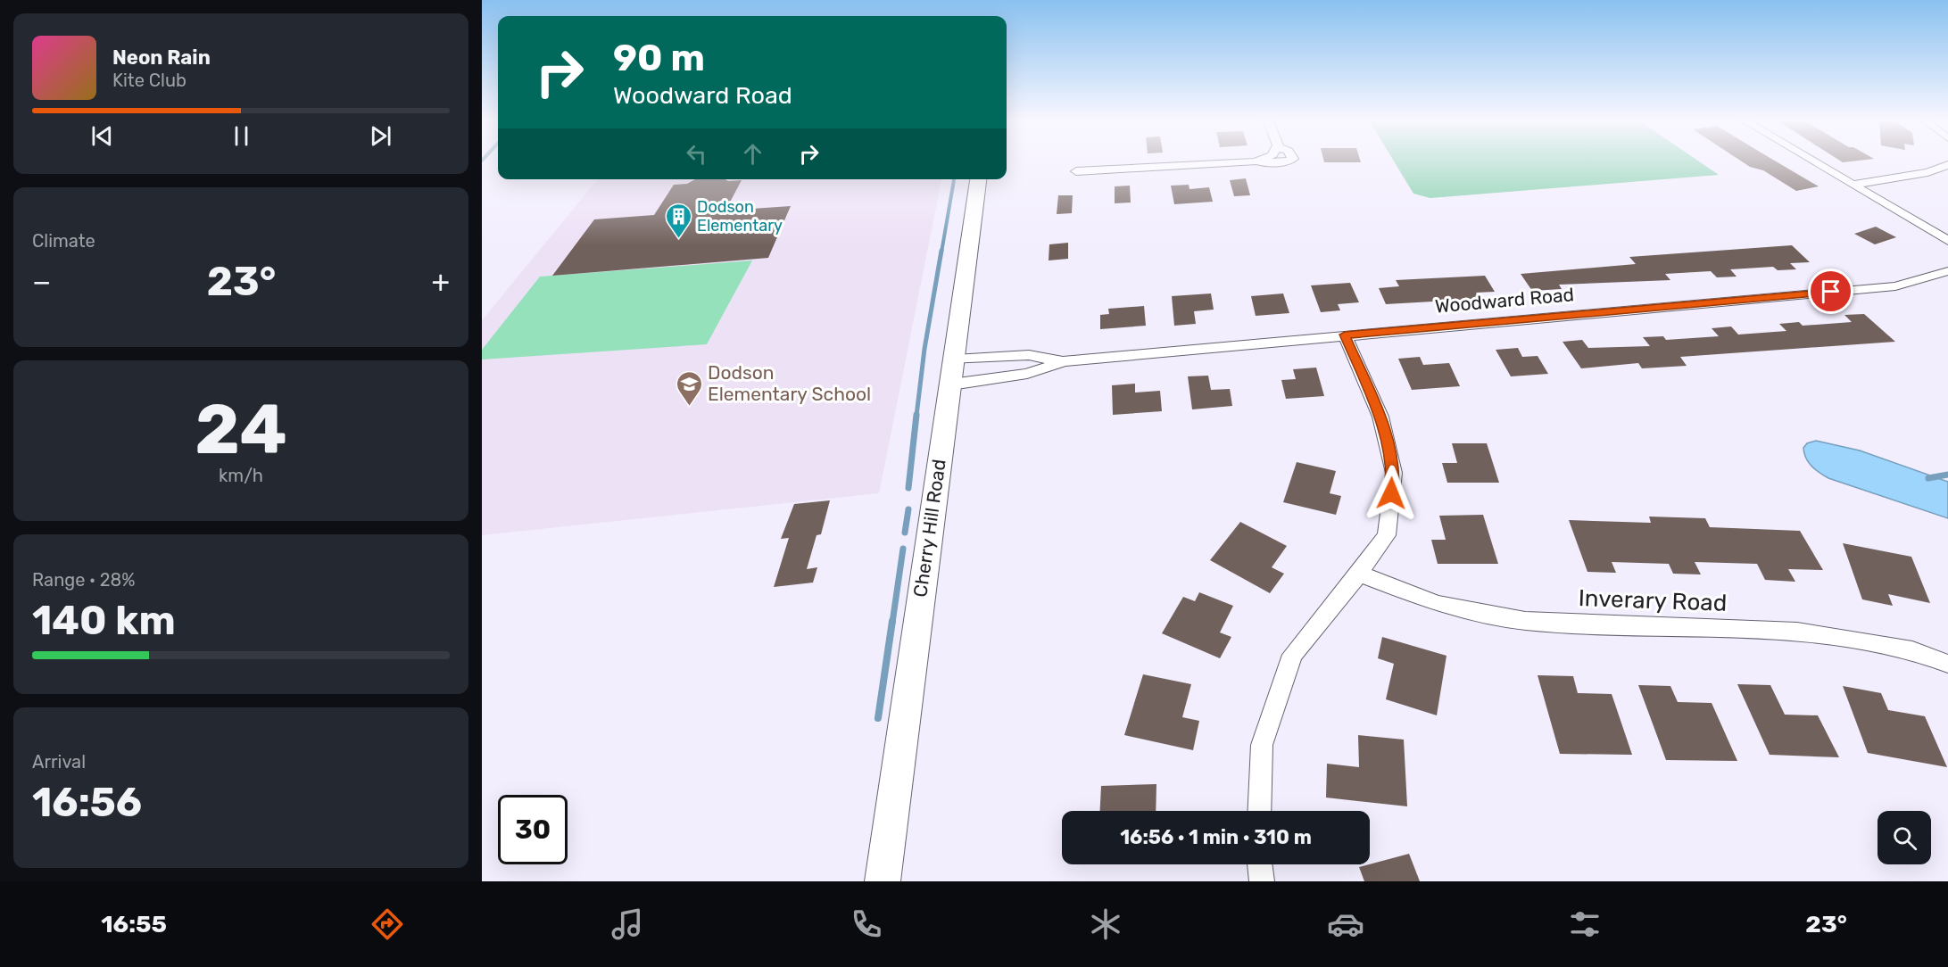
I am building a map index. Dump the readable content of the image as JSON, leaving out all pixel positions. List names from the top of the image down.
{
  "streets": {
    "main road": ["Cherry Hill Road"],
    "street": ["Woodward Road", "Inverary Road"]
  },
  "crossings": [
    ["Woodward Road", "Cherry Hill Road"]
  ],
  "places": {
    "building": ["Dodson Elementary"],
    "school or university": ["Dodson Elementary School"]
  },
  "page": {
    "turn": ["90 m", "Woodward Road"],
    "song": ["Neon Rain", "Kite Club"],
    "tile": [
      "Climate",
      ["24", "km/h"],
      ["Range · 28%", "140 km"],
      ["Arrival", "16:56"]
    ],
    "heat": ["−", "23°", "+"],
    "limit": "30",
    "trip": "16:56 · 1 min · 310 m",
    "tabs": ["16:55", "23°"]
  }
}
